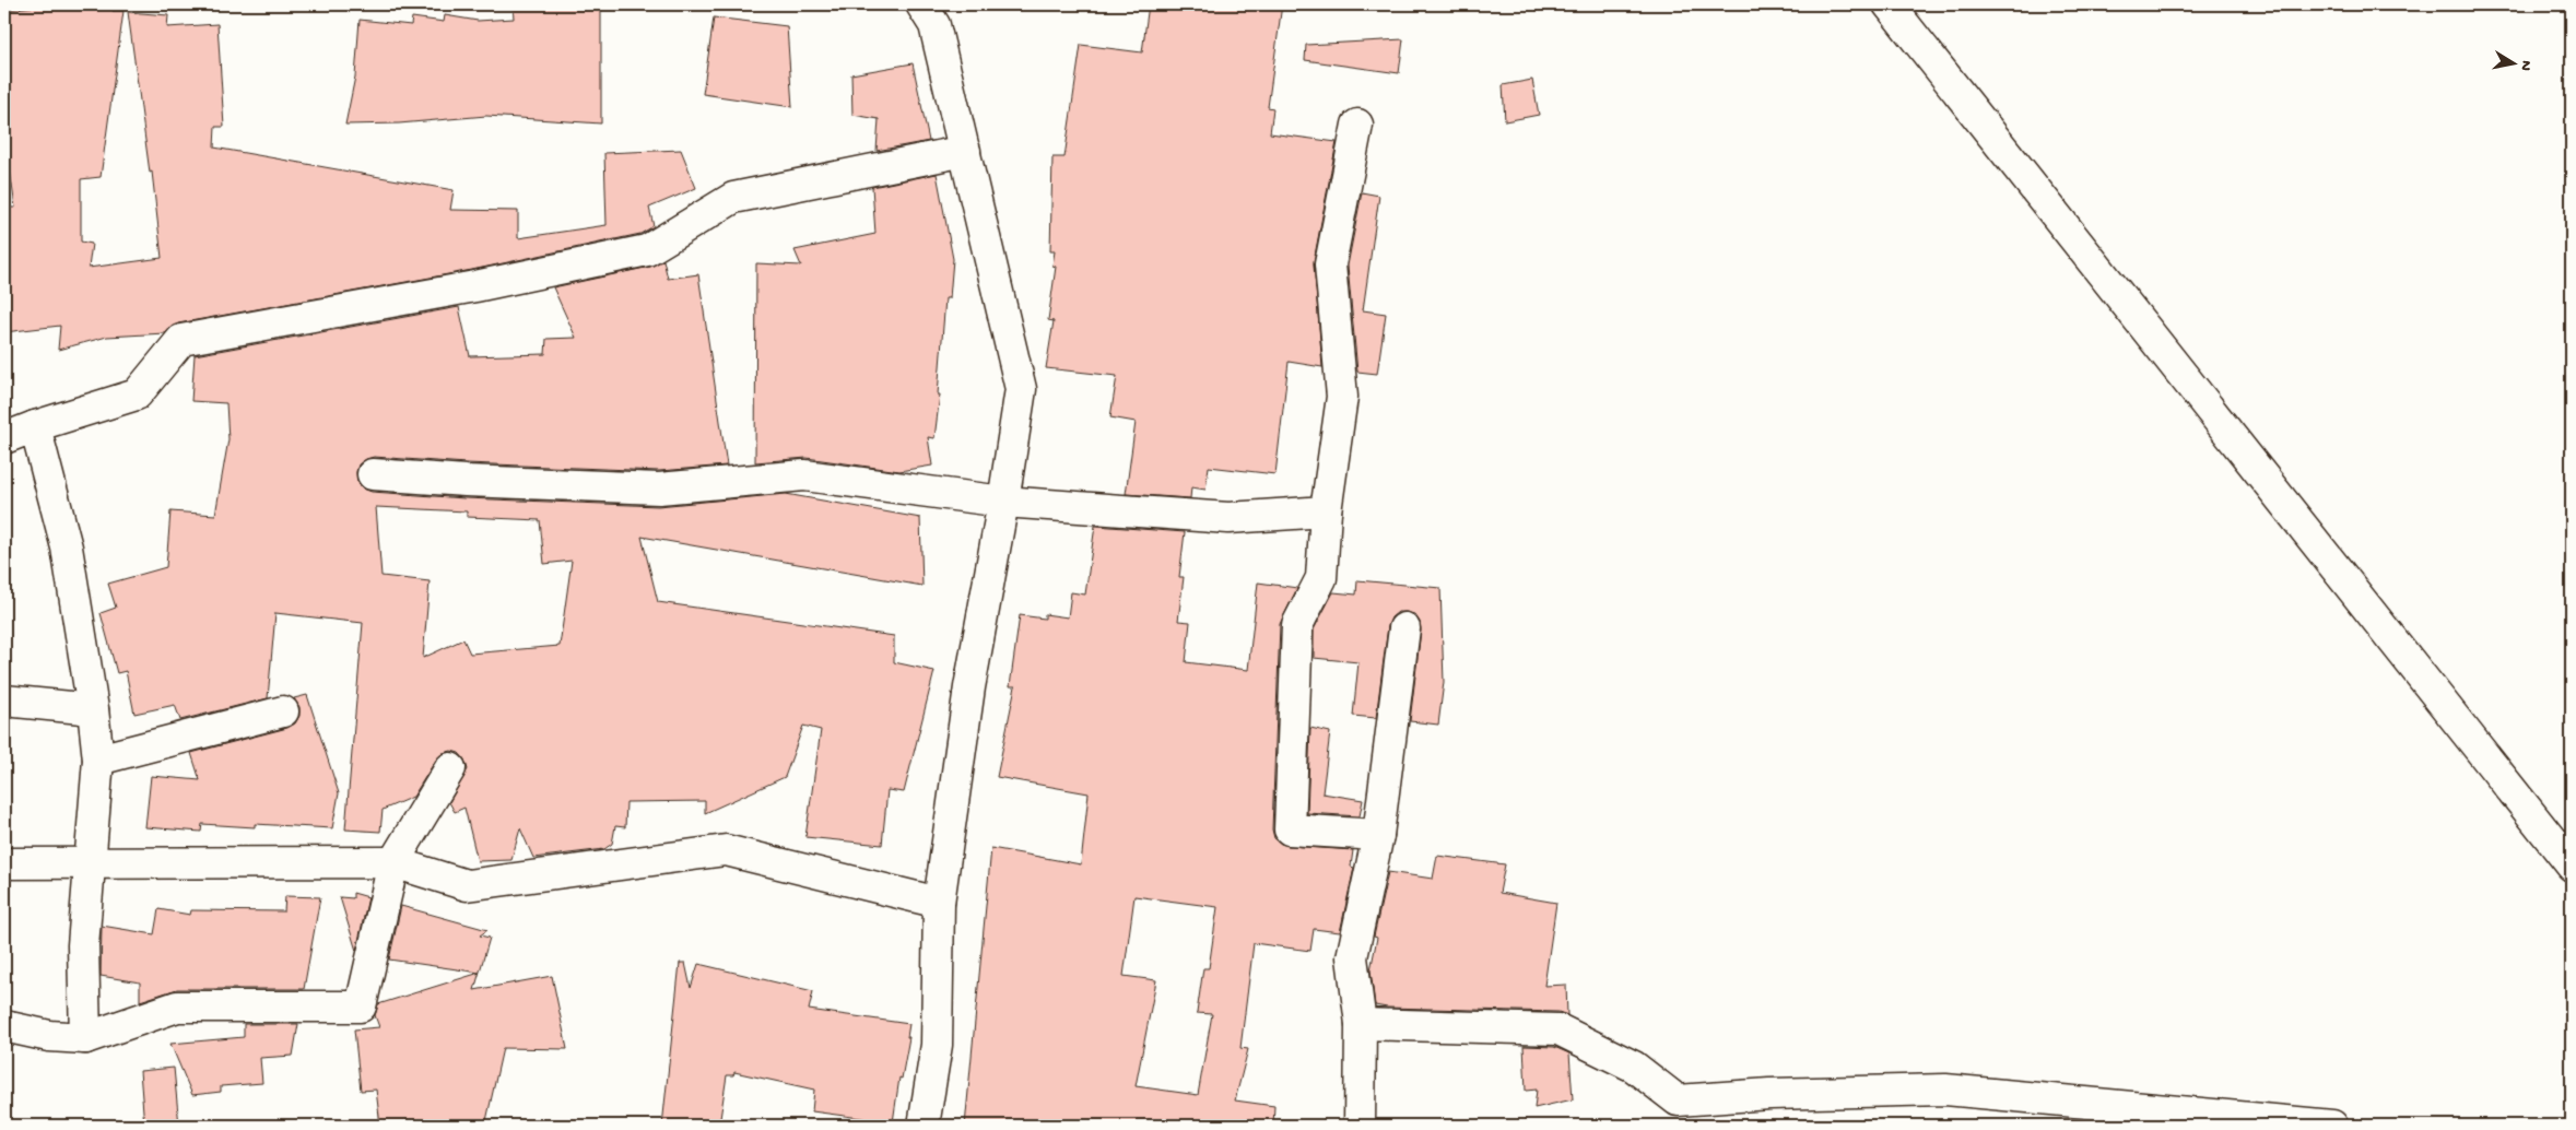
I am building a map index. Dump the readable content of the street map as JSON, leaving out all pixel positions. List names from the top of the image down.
{
  "north": "right"
}
